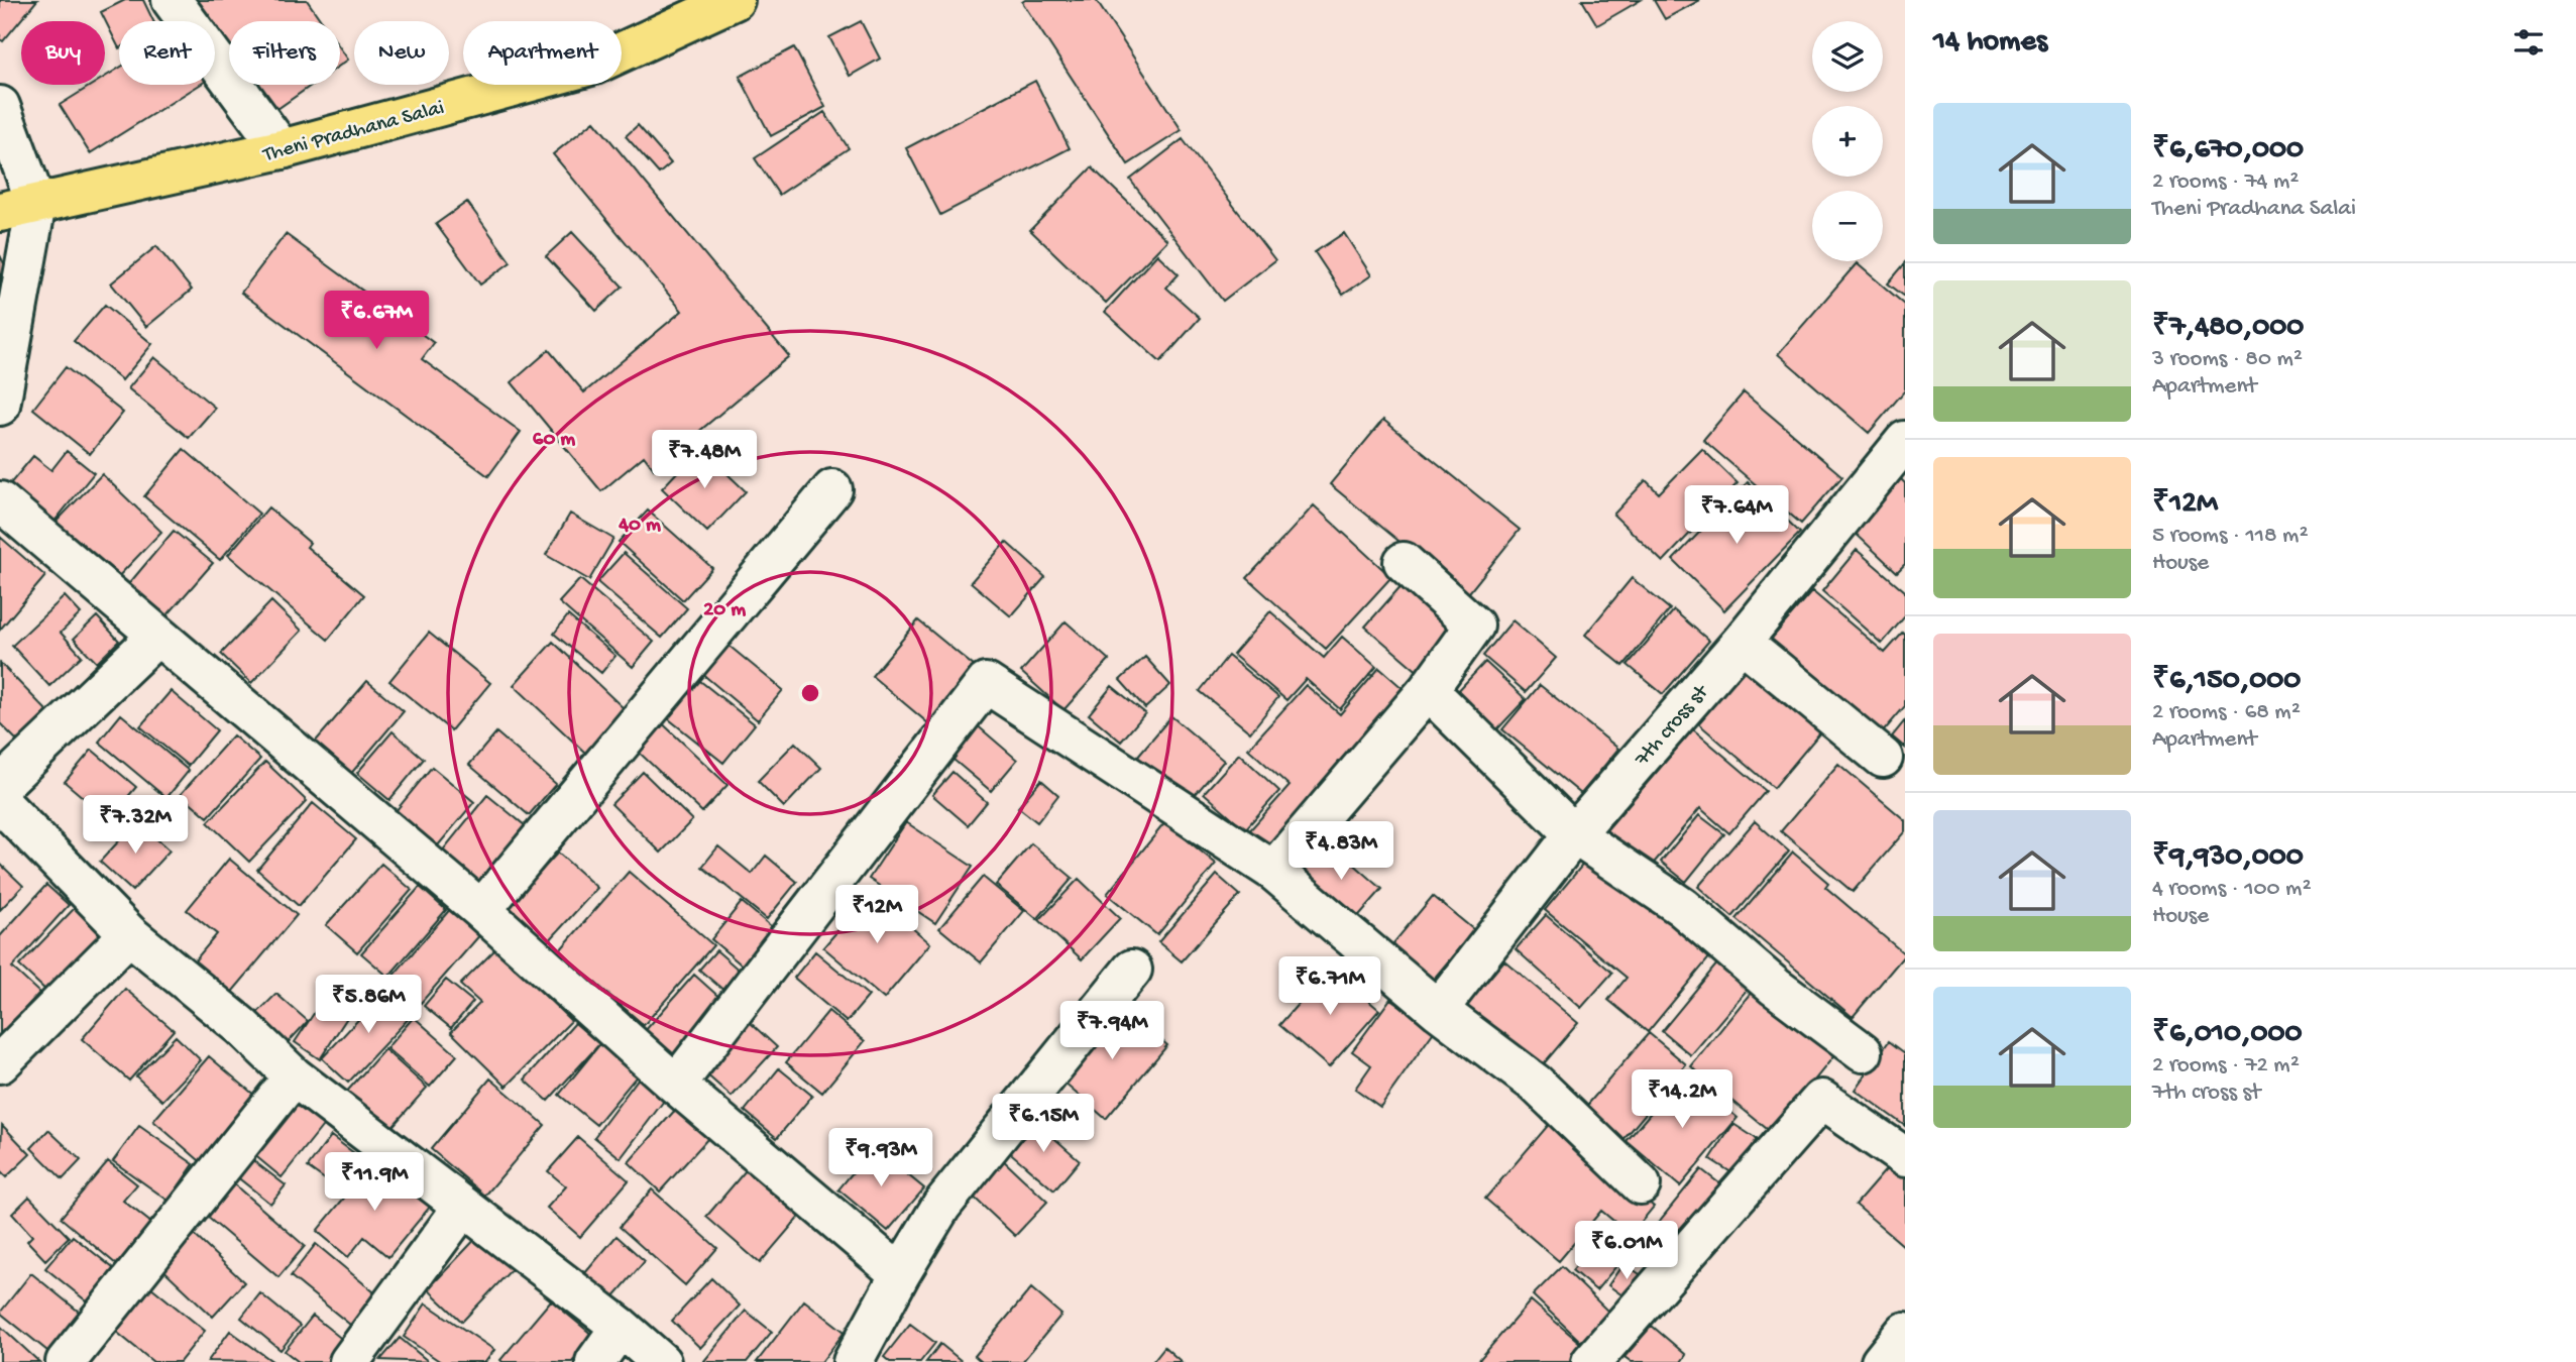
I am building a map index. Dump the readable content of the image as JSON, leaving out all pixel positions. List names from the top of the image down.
{
  "streets": {
    "main road": ["Theni Pradhana Salai"],
    "street": ["7th cross st"]
  },
  "page": {
    "heading": "14 homes",
    "map_buttons": ["+", "−"],
    "chip": [
      "Buy",
      "Rent",
      "Filters",
      "New",
      "Apartment"
    ],
    "list": [
      {
        "name": "₹6,670,000",
        "note": "2 rooms · 74 m² · Theni Pradhana Salai"
      },
      {
        "name": "₹7,480,000",
        "note": "3 rooms · 80 m² · Apartment"
      },
      {
        "name": "₹12M",
        "note": "5 rooms · 118 m² · House"
      },
      {
        "name": "₹6,150,000",
        "note": "2 rooms · 68 m² · Apartment"
      },
      {
        "name": "₹9,930,000",
        "note": "4 rooms · 100 m² · House"
      },
      {
        "name": "₹6,010,000",
        "note": "2 rooms · 72 m² · 7th cross st"
      }
    ],
    "price": [
      "₹6.67M",
      "₹7.48M",
      "₹7.64M",
      "₹7.32M",
      "₹4.83M",
      "₹12M",
      "₹6.71M",
      "₹5.86M",
      "₹7.94M",
      "₹14.2M",
      "₹6.15M",
      "₹9.93M",
      "₹11.9M",
      "₹6.01M"
    ]
  },
  "rings": ["60 m", "40 m", "20 m"]
}
